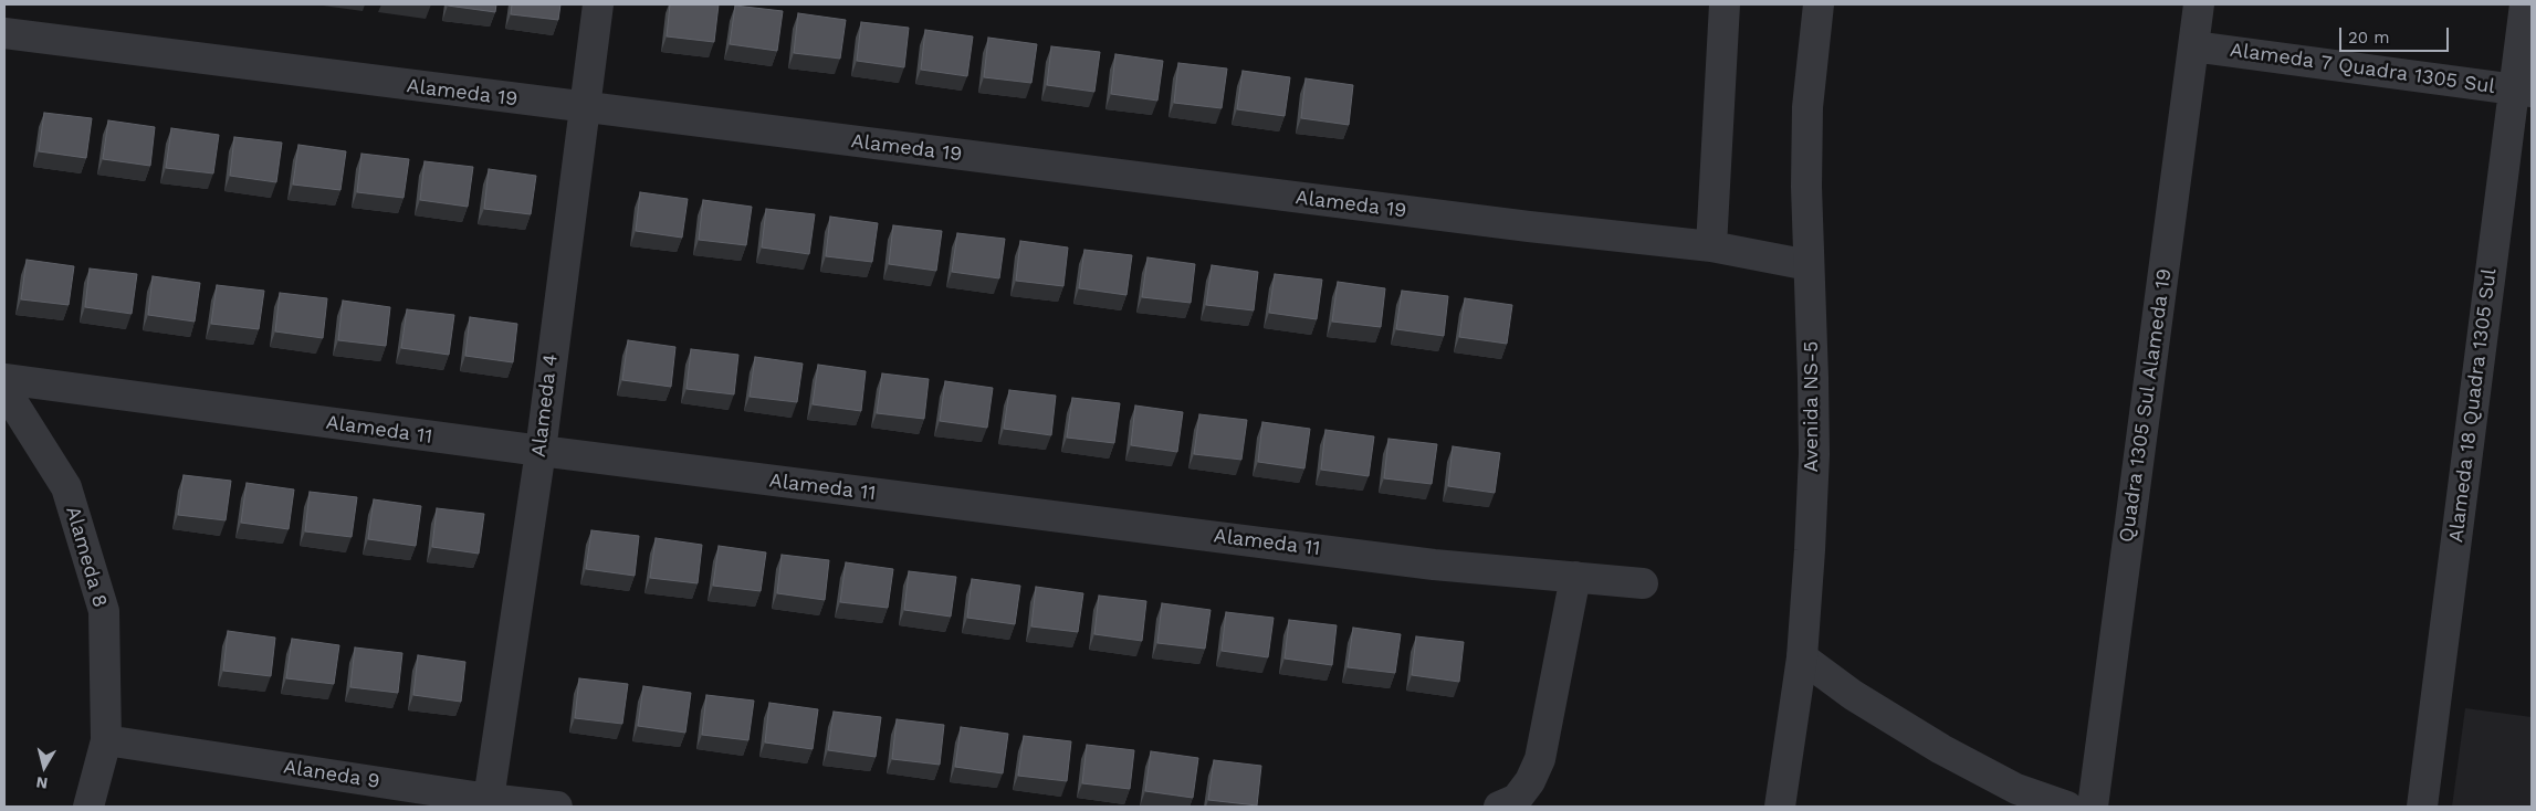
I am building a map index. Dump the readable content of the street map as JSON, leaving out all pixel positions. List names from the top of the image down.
{
  "streets": {
    "street": [
      "Alameda 7 Quadra 1305 Sul",
      "Alameda 19",
      "Alameda 4",
      "Quadra 1305 Sul Alameda 19",
      "Alameda 18 Quadra 1305 Sul",
      "Avenida NS-5",
      "Alameda 11",
      "Alameda 8",
      "Alaneda 9"
    ]
  },
  "crossings": [
    ["Alameda 7 Quadra 1305 Sul", "Quadra 1305 Sul Alameda 19"],
    ["Alameda 7 Quadra 1305 Sul", "Alameda 18 Quadra 1305 Sul"],
    ["Alameda 19", "Alameda 4"],
    ["Alameda 19", "Avenida NS-5"],
    ["Alameda 4", "Alameda 11"],
    ["Alameda 4", "Alaneda 9"],
    ["Alameda 8", "Alaneda 9"]
  ],
  "scale_bar": "20 m",
  "north": "bottom"
}
